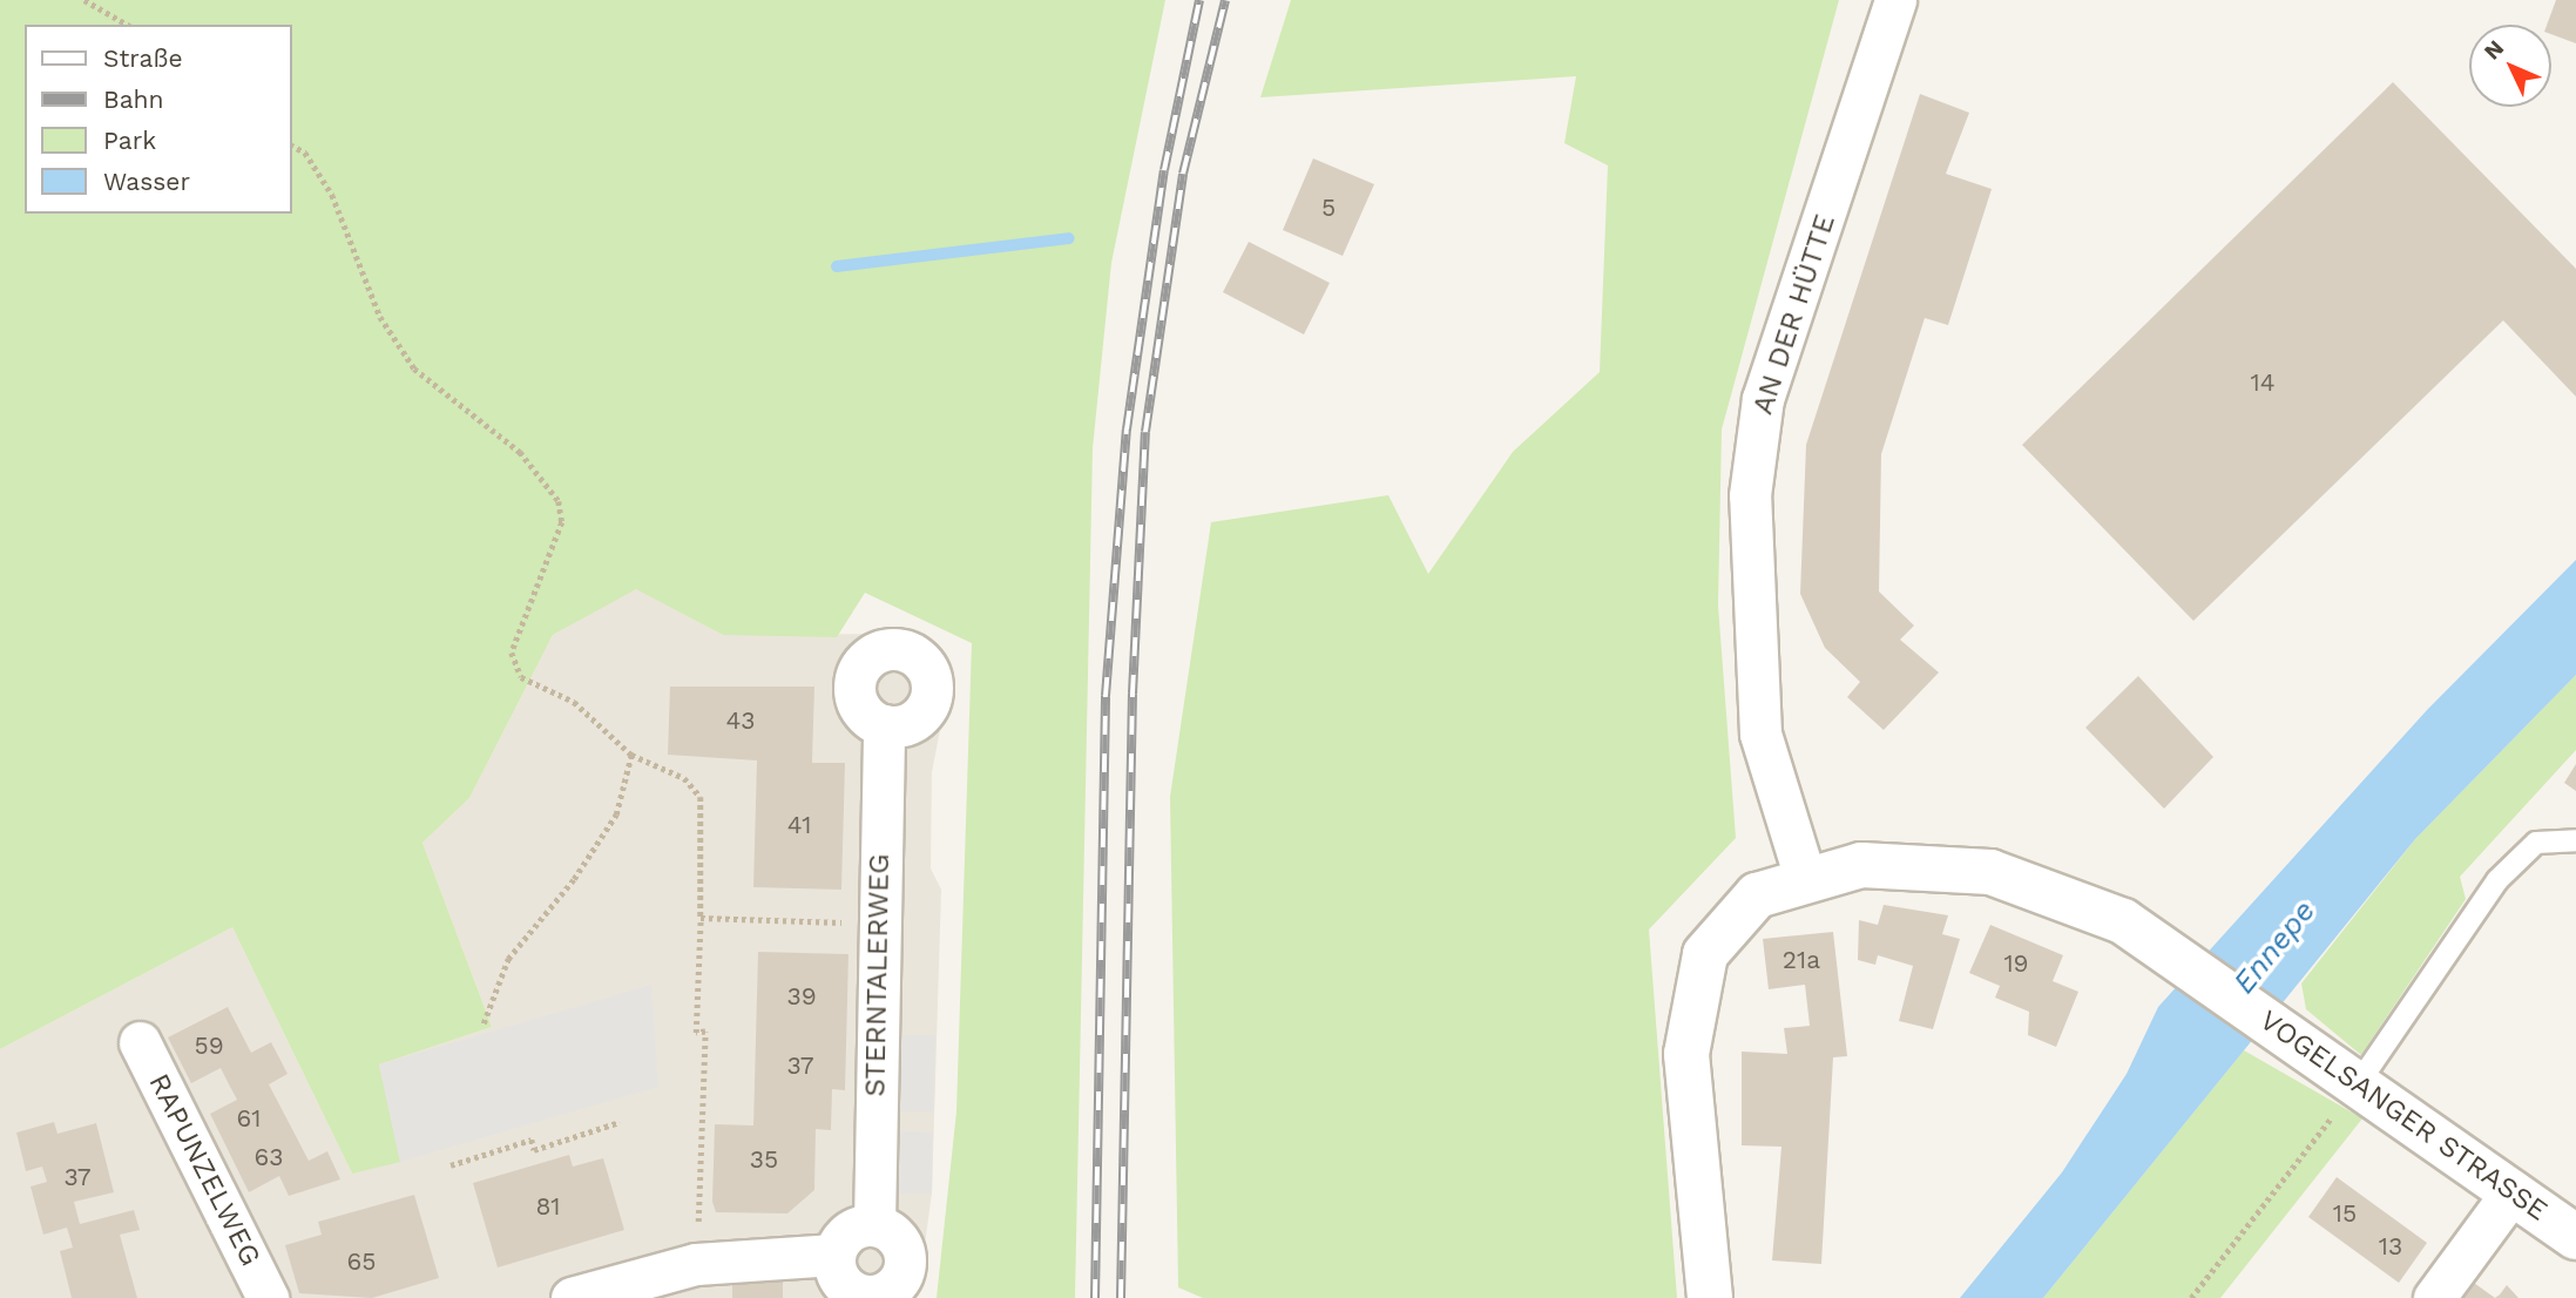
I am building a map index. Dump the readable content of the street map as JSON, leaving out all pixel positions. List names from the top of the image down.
{
  "streets": {
    "street": [
      "AN DER HÜTTE",
      "STERNTALERWEG",
      "VOGELSANGER STRASSE",
      "RAPUNZELWEG"
    ]
  },
  "crossings": [
    ["AN DER HÜTTE", "VOGELSANGER STRASSE"]
  ],
  "water": ["Ennepe"],
  "house_numbers": [
    "5",
    "14",
    "43",
    "41",
    "21a",
    "19",
    "39",
    "59",
    "37",
    "61",
    "63",
    "35",
    "37",
    "81",
    "15",
    "13",
    "65"
  ],
  "legend": [
    "Straße",
    "Bahn",
    "Park",
    "Wasser"
  ],
  "north": "top left"
}
